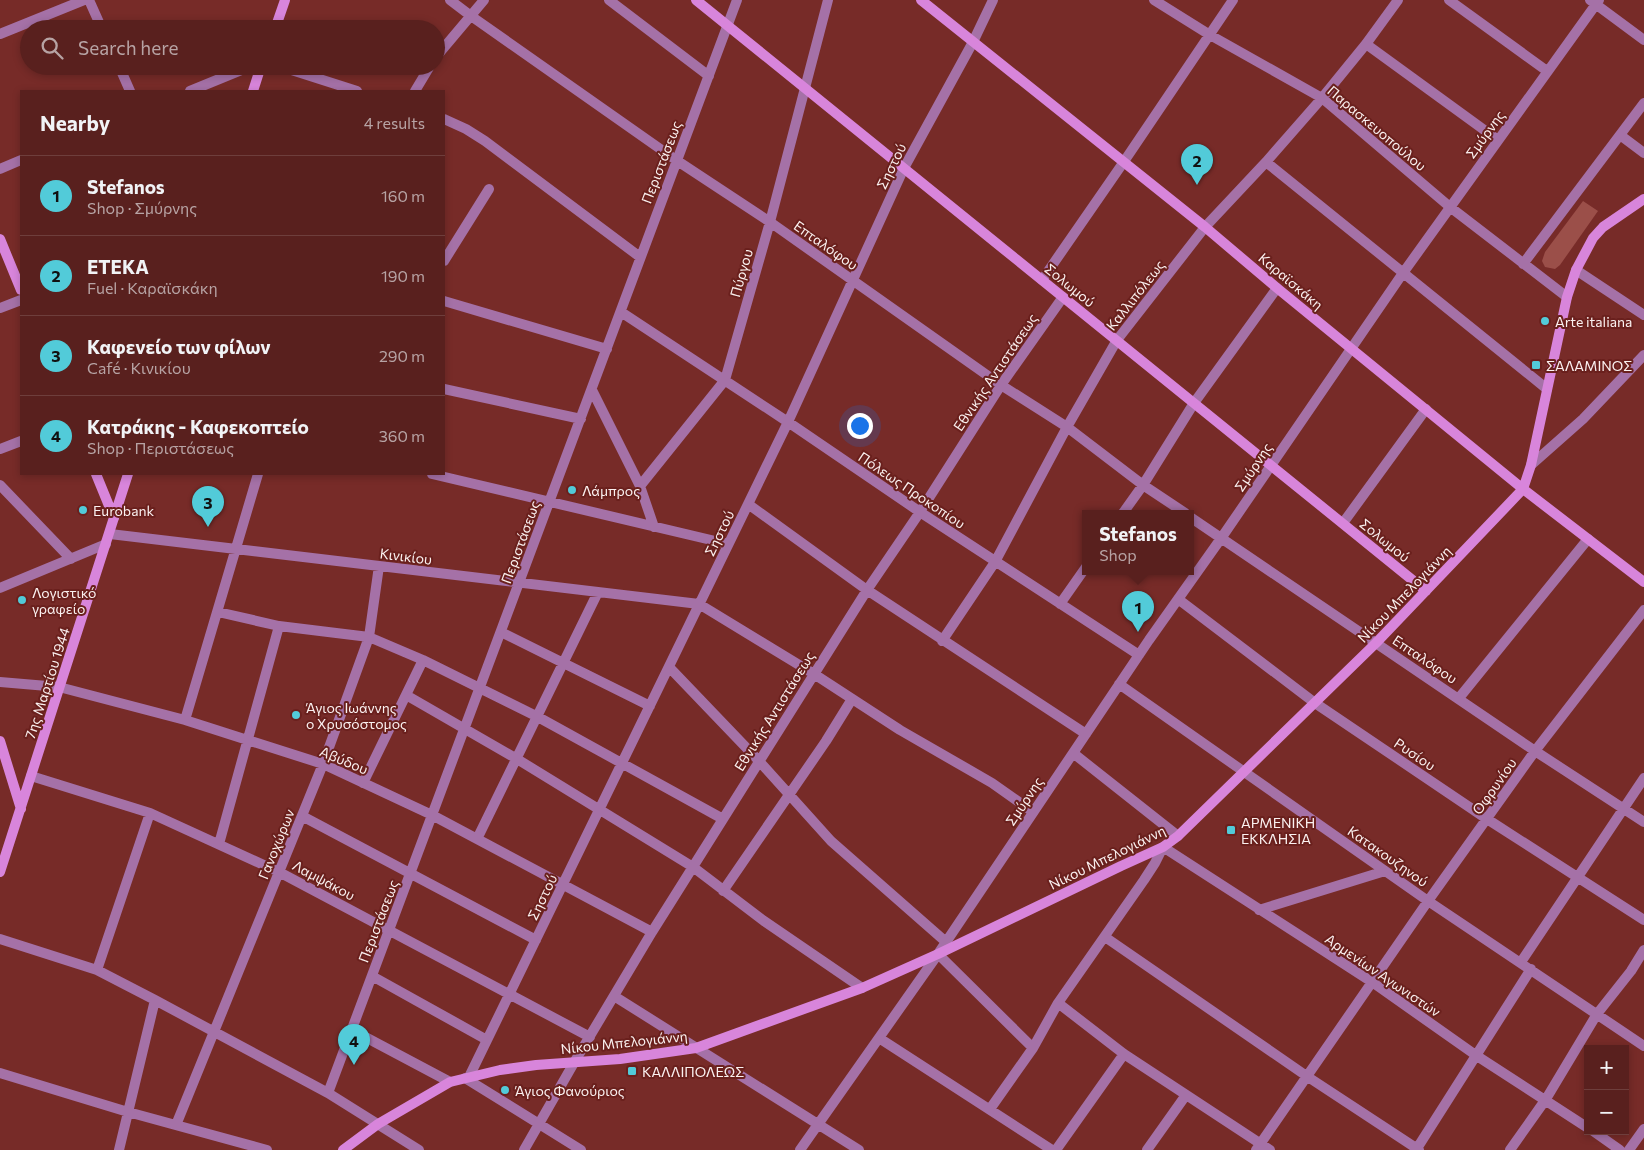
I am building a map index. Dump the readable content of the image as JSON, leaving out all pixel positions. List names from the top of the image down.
{
  "streets": {
    "main road": [
      "Καραϊσκάκη",
      "Σολωμού",
      "Νίκου Μπελογιάννη",
      "7ης Μαρτίου 1944"
    ],
    "street": [
      "Παρασκευοπούλου",
      "Σμύρνης",
      "Περιστάσεως",
      "Σηστού",
      "Επταλόφου",
      "Πύργου",
      "Καλλιπόλεως",
      "Εθνικής Αντιστάσεως",
      "Πόλεως Προκοπίου",
      "Κινικίου",
      "Ρυσίου",
      "Αβύδου",
      "Οφρυνίου",
      "Γανοχώρων",
      "Κατακουζηνού",
      "Λαμψάκου",
      "Αρμενίων Αγωνιστών"
    ]
  },
  "crossings": [
    ["Παρασκευοπούλου", "Σμύρνης"],
    ["Παρασκευοπούλου", "Καλλιπόλεως"],
    ["Παρασκευοπούλου", "Νίκου Μπελογιάννη"],
    ["Σμύρνης", "Επταλόφου"],
    ["Σμύρνης", "Καραϊσκάκη"],
    ["Σμύρνης", "Σολωμού"],
    ["Σμύρνης", "Πόλεως Προκοπίου"],
    ["Σμύρνης", "Νίκου Μπελογιάννη"],
    ["Σμύρνης", "Ρυσίου"],
    ["Σμύρνης", "Κατακουζηνού"],
    ["Περιστάσεως", "Επταλόφου"],
    ["Περιστάσεως", "Σολωμού"],
    ["Περιστάσεως", "Πόλεως Προκοπίου"],
    ["Περιστάσεως", "Κινικίου"],
    ["Περιστάσεως", "Αβύδου"],
    ["Περιστάσεως", "Λαμψάκου"],
    ["Σηστού", "Επταλόφου"],
    ["Σηστού", "Καραϊσκάκη"],
    ["Σηστού", "Σολωμού"],
    ["Σηστού", "Πόλεως Προκοπίου"],
    ["Σηστού", "Κινικίου"],
    ["Σηστού", "Νίκου Μπελογιάννη"],
    ["Σηστού", "Αβύδου"],
    ["Σηστού", "Λαμψάκου"],
    ["Επταλόφου", "Πύργου"],
    ["Επταλόφου", "Καλλιπόλεως"],
    ["Επταλόφου", "Εθνικής Αντιστάσεως"],
    ["Επταλόφου", "Νίκου Μπελογιάννη"],
    ["Επταλόφου", "Οφρυνίου"],
    ["Πύργου", "Σολωμού"],
    ["Πύργου", "Πόλεως Προκοπίου"],
    ["Καραϊσκάκη", "Καλλιπόλεως"],
    ["Καραϊσκάκη", "Νίκου Μπελογιάννη"],
    ["Σολωμού", "Καλλιπόλεως"],
    ["Σολωμού", "Εθνικής Αντιστάσεως"],
    ["Σολωμού", "Νίκου Μπελογιάννη"],
    ["Καλλιπόλεως", "Πόλεως Προκοπίου"],
    ["Εθνικής Αντιστάσεως", "Πόλεως Προκοπίου"],
    ["Εθνικής Αντιστάσεως", "Νίκου Μπελογιάννη"],
    ["Εθνικής Αντιστάσεως", "Αβύδου"],
    ["Εθνικής Αντιστάσεως", "Λαμψάκου"],
    ["Κινικίου", "7ης Μαρτίου 1944"],
    ["Κινικίου", "Γανοχώρων"],
    ["Νίκου Μπελογιάννη", "Ρυσίου"],
    ["Νίκου Μπελογιάννη", "Κατακουζηνού"],
    ["Νίκου Μπελογιάννη", "Αρμενίων Αγωνιστών"],
    ["7ης Μαρτίου 1944", "Αβύδου"],
    ["7ης Μαρτίου 1944", "Λαμψάκου"],
    ["Ρυσίου", "Οφρυνίου"],
    ["Αβύδου", "Γανοχώρων"],
    ["Οφρυνίου", "Κατακουζηνού"],
    ["Οφρυνίου", "Αρμενίων Αγωνιστών"],
    ["Γανοχώρων", "Λαμψάκου"]
  ],
  "places": {
    "other": [
      "Arte italiana",
      "Λάμπρος",
      "Eurobank",
      "Λογιστικό γραφείο",
      "Άγιος Ιωάννης ο Χρυσόστομος",
      "Άγιος Φανούριος"
    ],
    "transit": ["ΣΑΛΑΜΙΝΟΣ", "ΑΡΜΕΝΙΚΗ ΕΚΚΛΗΣΙΑ", "ΚΑΛΛΙΠΟΛΕΩΣ"]
  },
  "page": {
    "search": "Search here",
    "heading": ["Nearby", "4 results"],
    "pins": [
      "2",
      "3",
      "1",
      "4"
    ],
    "list": [
      {
        "mark": "1",
        "name": "Stefanos",
        "note": "Shop · Σμύρνης",
        "value": "160 m"
      },
      {
        "mark": "2",
        "name": "ΕΤΕΚΑ",
        "note": "Fuel · Καραϊσκάκη",
        "value": "190 m"
      },
      {
        "mark": "3",
        "name": "Καφενείο των φίλων",
        "note": "Café · Κινικίου",
        "value": "290 m"
      },
      {
        "mark": "4",
        "name": "Κατράκης - Καφεκοπτείο",
        "note": "Shop · Περιστάσεως",
        "value": "360 m"
      }
    ],
    "popup": ["Stefanos", "Shop"],
    "map_buttons": ["+", "−"]
  }
}
